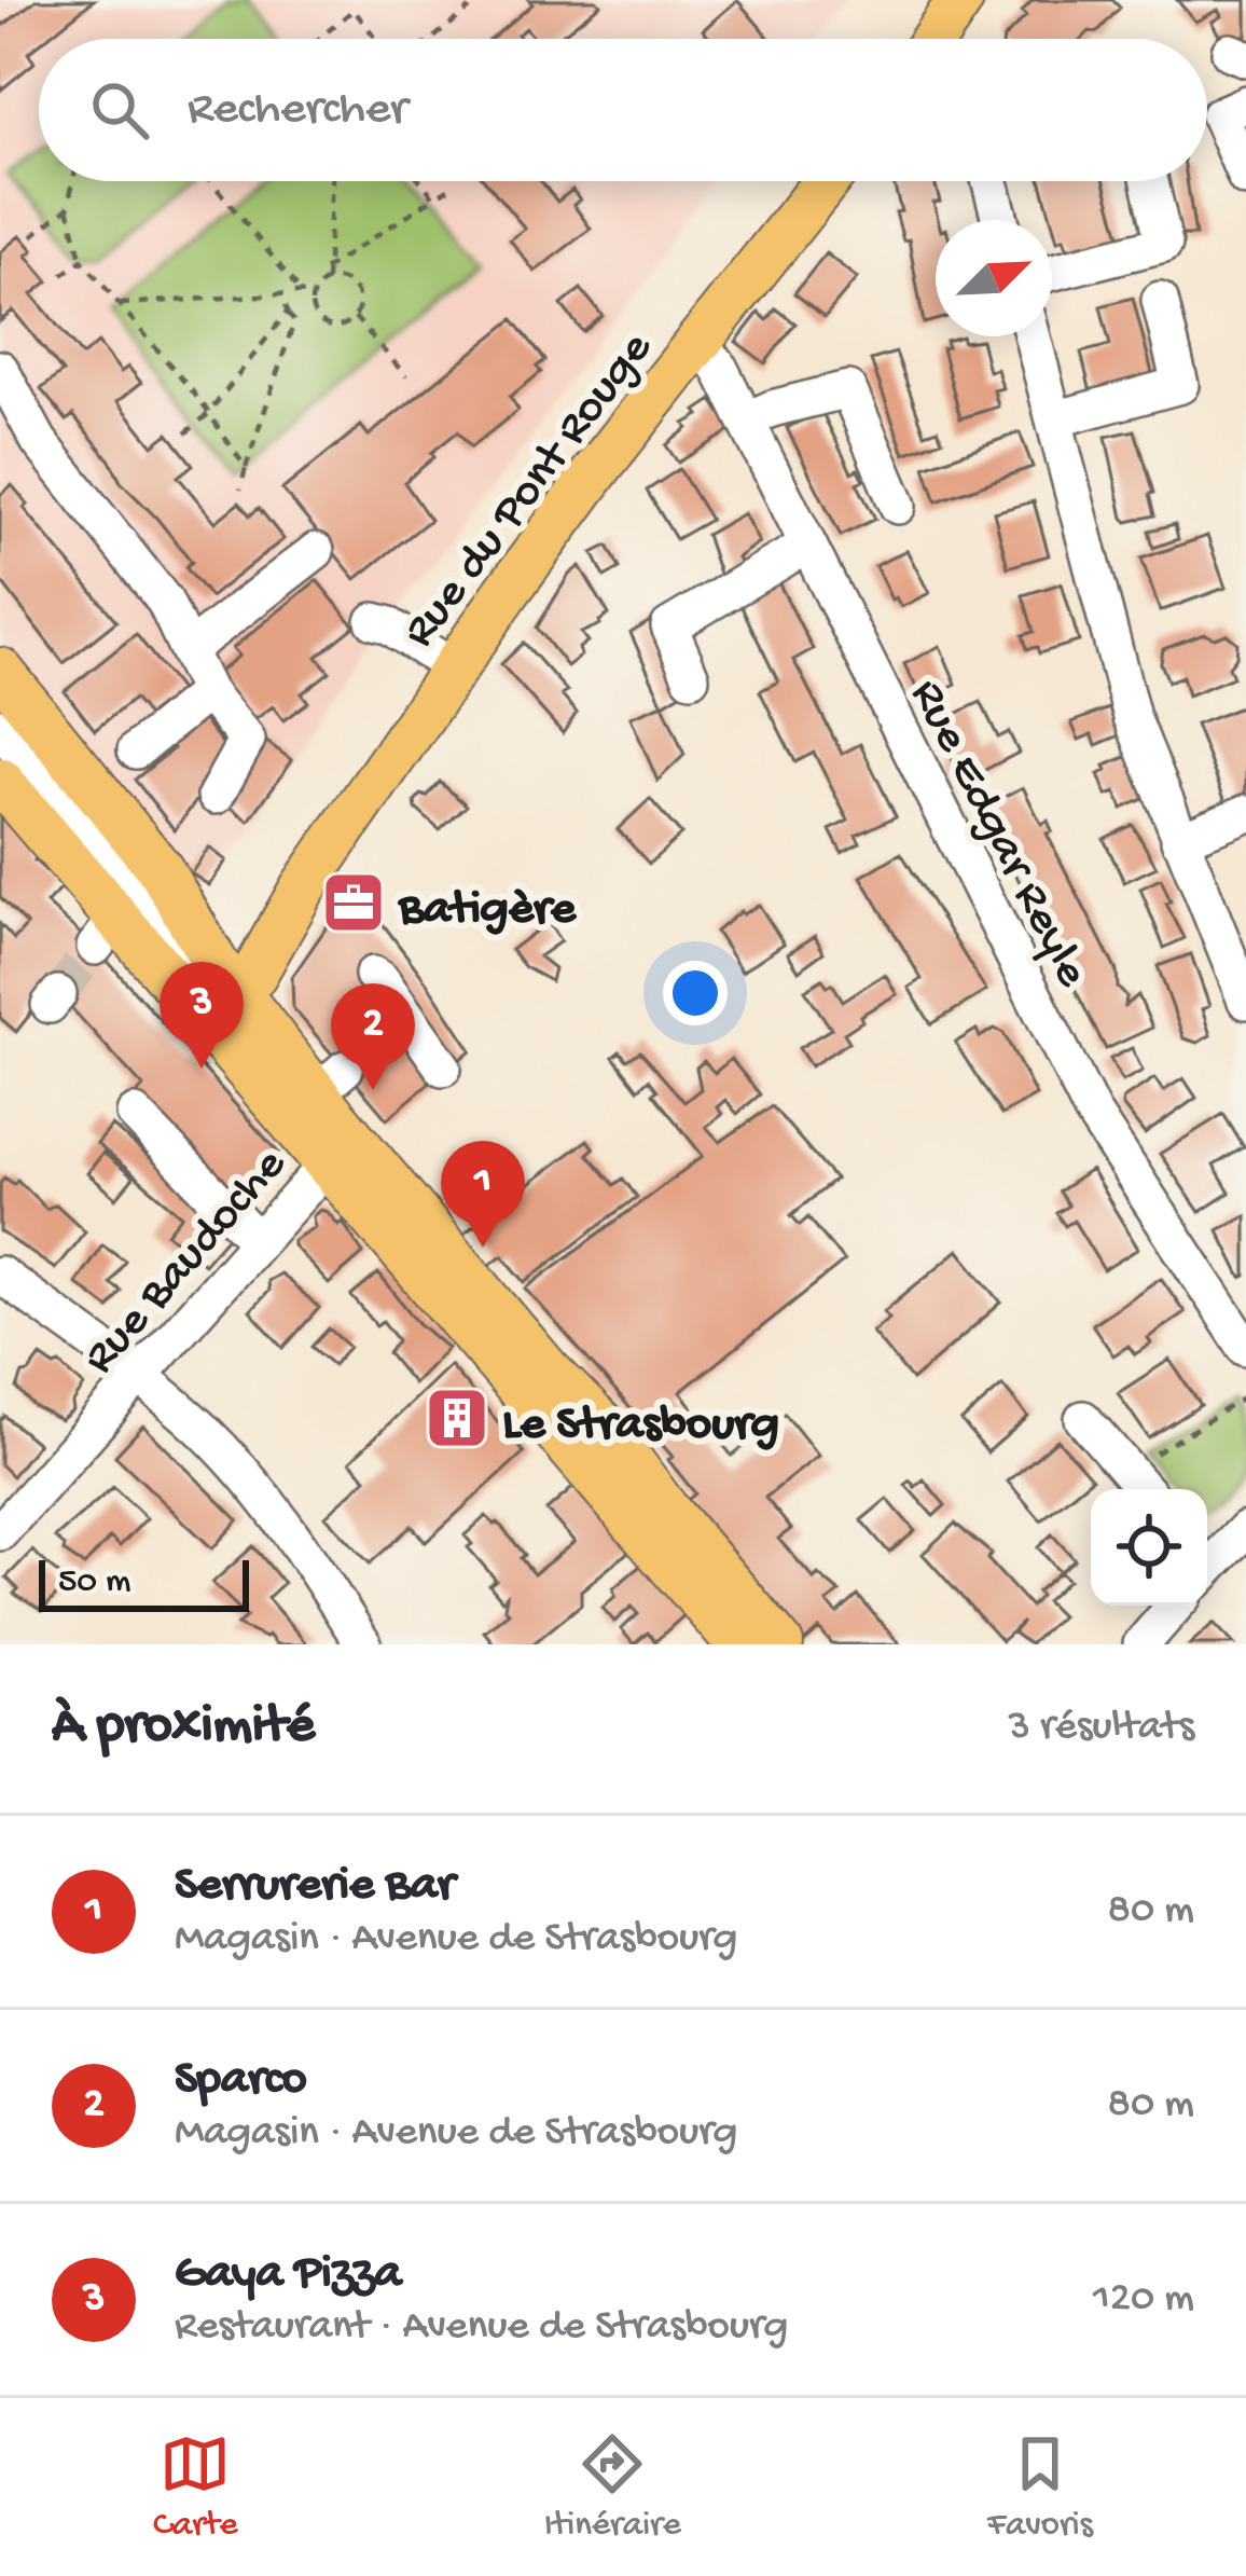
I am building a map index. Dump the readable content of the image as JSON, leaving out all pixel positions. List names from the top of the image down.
{
  "streets": {
    "main road": ["Rue du Pont Rouge"],
    "street": ["Rue Edgar Reyle", "Rue Baudoche"]
  },
  "crossings": [
    ["Rue du Pont Rouge", "Rue Edgar Reyle"]
  ],
  "places": {
    "office": ["Batigère"],
    "building": ["Le Strasbourg"]
  },
  "scale_bar": "50 m",
  "north": "top right",
  "page": {
    "search": "Rechercher",
    "pins": ["3", "2", "1"],
    "scale": "50 m",
    "heading": ["À proximité", "3 résultats"],
    "list": [
      {
        "mark": "1",
        "name": "Serrurerie Bar",
        "note": "Magasin · Avenue de Strasbourg",
        "value": "80 m"
      },
      {
        "mark": "2",
        "name": "Sparco",
        "note": "Magasin · Avenue de Strasbourg",
        "value": "80 m"
      },
      {
        "mark": "3",
        "name": "Gaya Pizza",
        "note": "Restaurant · Avenue de Strasbourg",
        "value": "120 m"
      }
    ],
    "nav": ["Carte", "Itinéraire", "Favoris"]
  }
}
